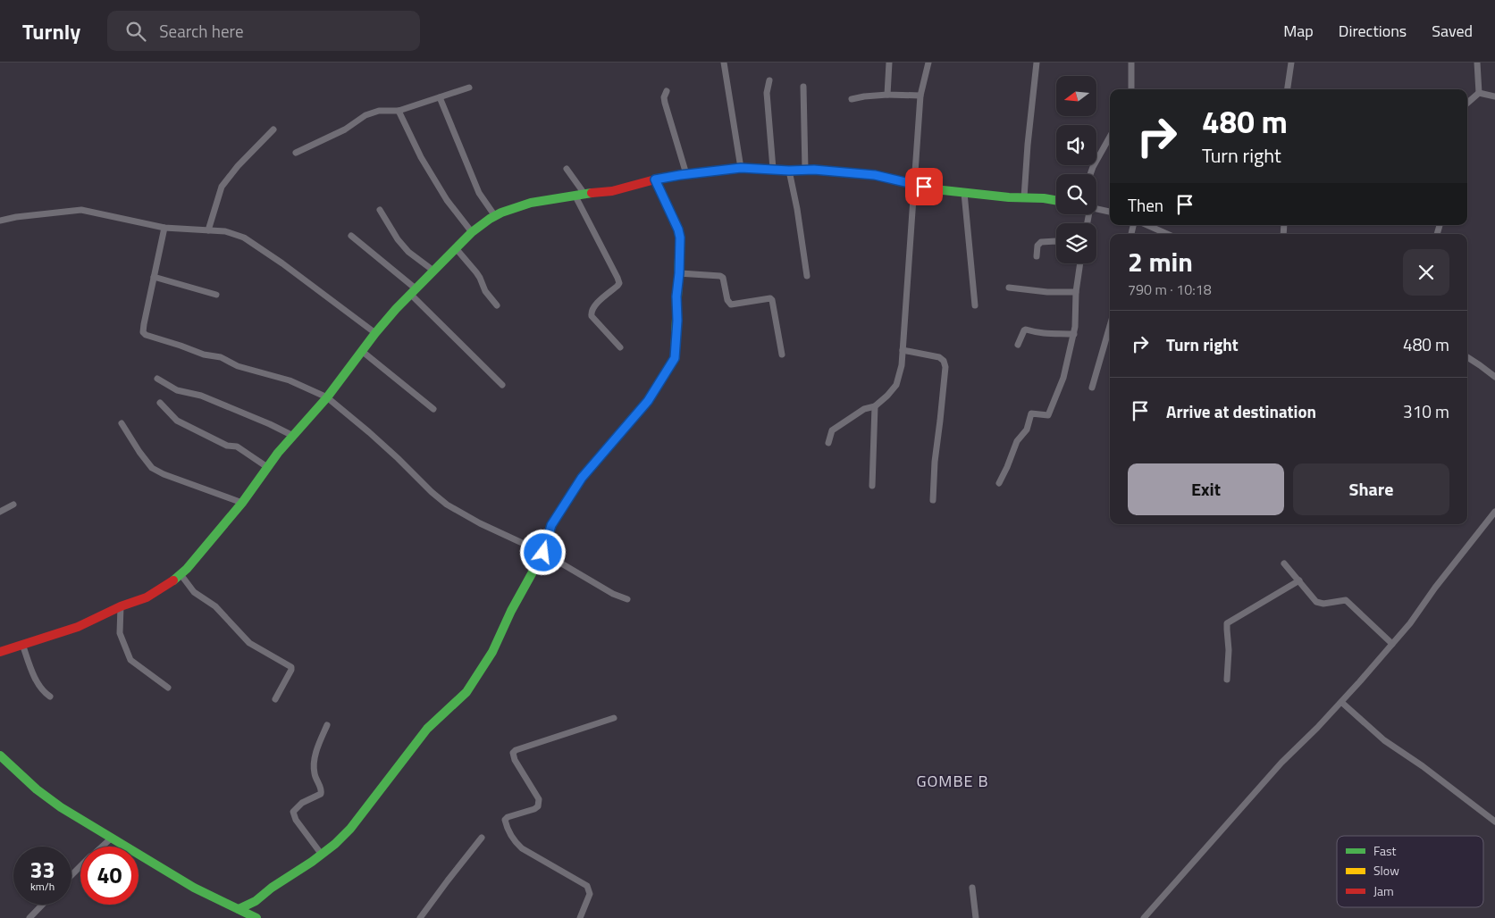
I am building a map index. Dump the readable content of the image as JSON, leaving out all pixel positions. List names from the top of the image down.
{
  "districts": ["GOMBE B"],
  "legend": ["Fast", "Slow", "Jam"],
  "north": "left",
  "page": {
    "header": "Turnly",
    "search": "Search here",
    "nav": ["Map", "Directions", "Saved"],
    "turn": ["480 m", "Turn right"],
    "then": "Then",
    "heading": ["2 min", "790 m · 10:18"],
    "list": [
      {
        "name": "Turn right",
        "value": "480 m"
      },
      {
        "name": "Arrive at destination",
        "value": "310 m"
      }
    ],
    "buttons": ["Exit", "Share"],
    "speed": "33 km/h",
    "limit": "40"
  }
}
